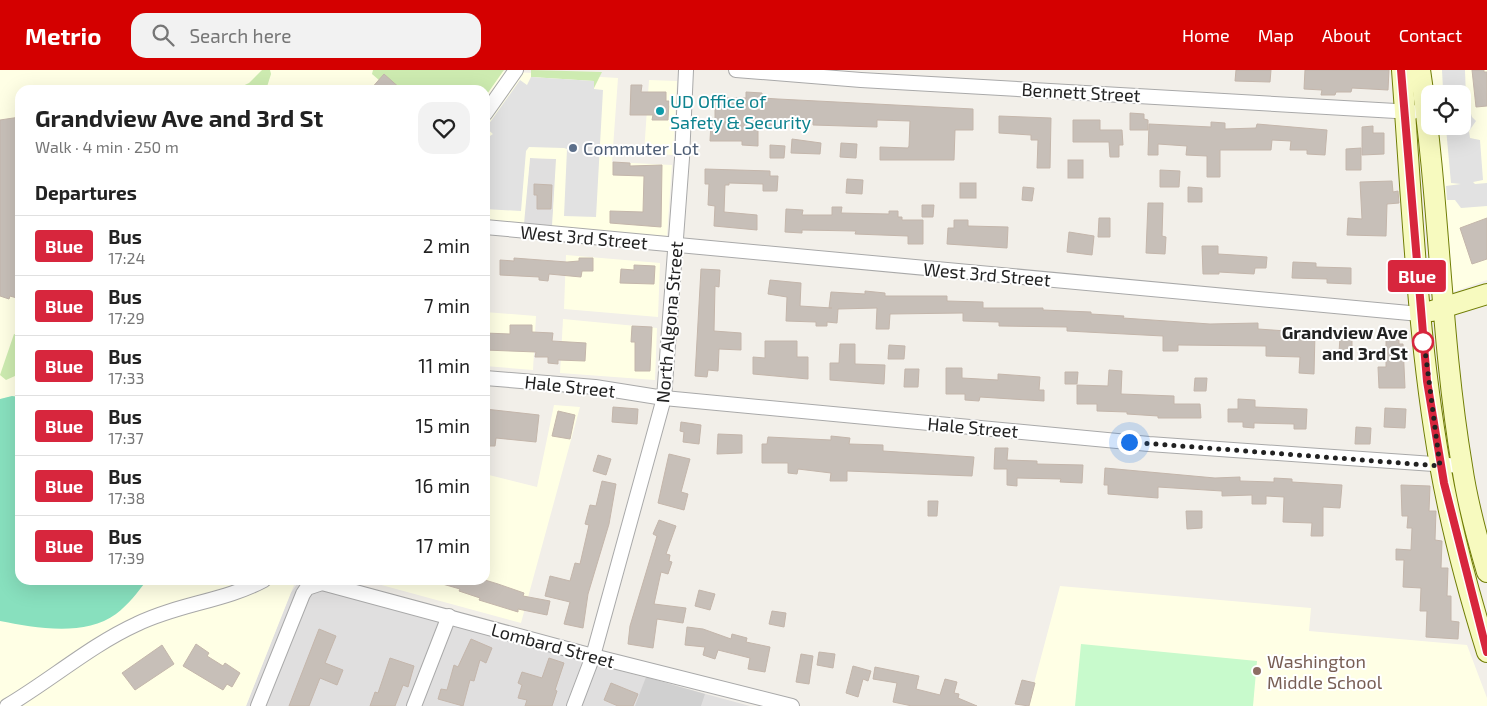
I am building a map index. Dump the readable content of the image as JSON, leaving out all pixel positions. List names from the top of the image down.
{
  "streets": {
    "main road": ["West 3rd Street"],
    "street": [
      "Bennett Street",
      "North Algona Street",
      "Hale Street",
      "Lombard Street"
    ]
  },
  "crossings": [
    ["West 3rd Street", "North Algona Street"],
    ["North Algona Street", "Hale Street"],
    ["North Algona Street", "Lombard Street"]
  ],
  "places": [
    "UD Office of Safety & Security",
    "Commuter Lot",
    "Grandview Ave and 3rd St",
    "Washington Middle School"
  ],
  "lines": ["bus line Blue"],
  "page": {
    "header": "Metrio",
    "search": "Search here",
    "nav": [
      "Home",
      "Map",
      "About",
      "Contact"
    ],
    "on_map": "Blue",
    "heading": [
      ["Grandview Ave and 3rd St", "Walk · 4 min · 250 m"],
      "Departures"
    ],
    "list": [
      {
        "mark": "Blue",
        "name": "Bus",
        "note": "17:24",
        "value": "2 min"
      },
      {
        "mark": "Blue",
        "name": "Bus",
        "note": "17:29",
        "value": "7 min"
      },
      {
        "mark": "Blue",
        "name": "Bus",
        "note": "17:33",
        "value": "11 min"
      },
      {
        "mark": "Blue",
        "name": "Bus",
        "note": "17:37",
        "value": "15 min"
      },
      {
        "mark": "Blue",
        "name": "Bus",
        "note": "17:38",
        "value": "16 min"
      },
      {
        "mark": "Blue",
        "name": "Bus",
        "note": "17:39",
        "value": "17 min"
      }
    ]
  }
}
